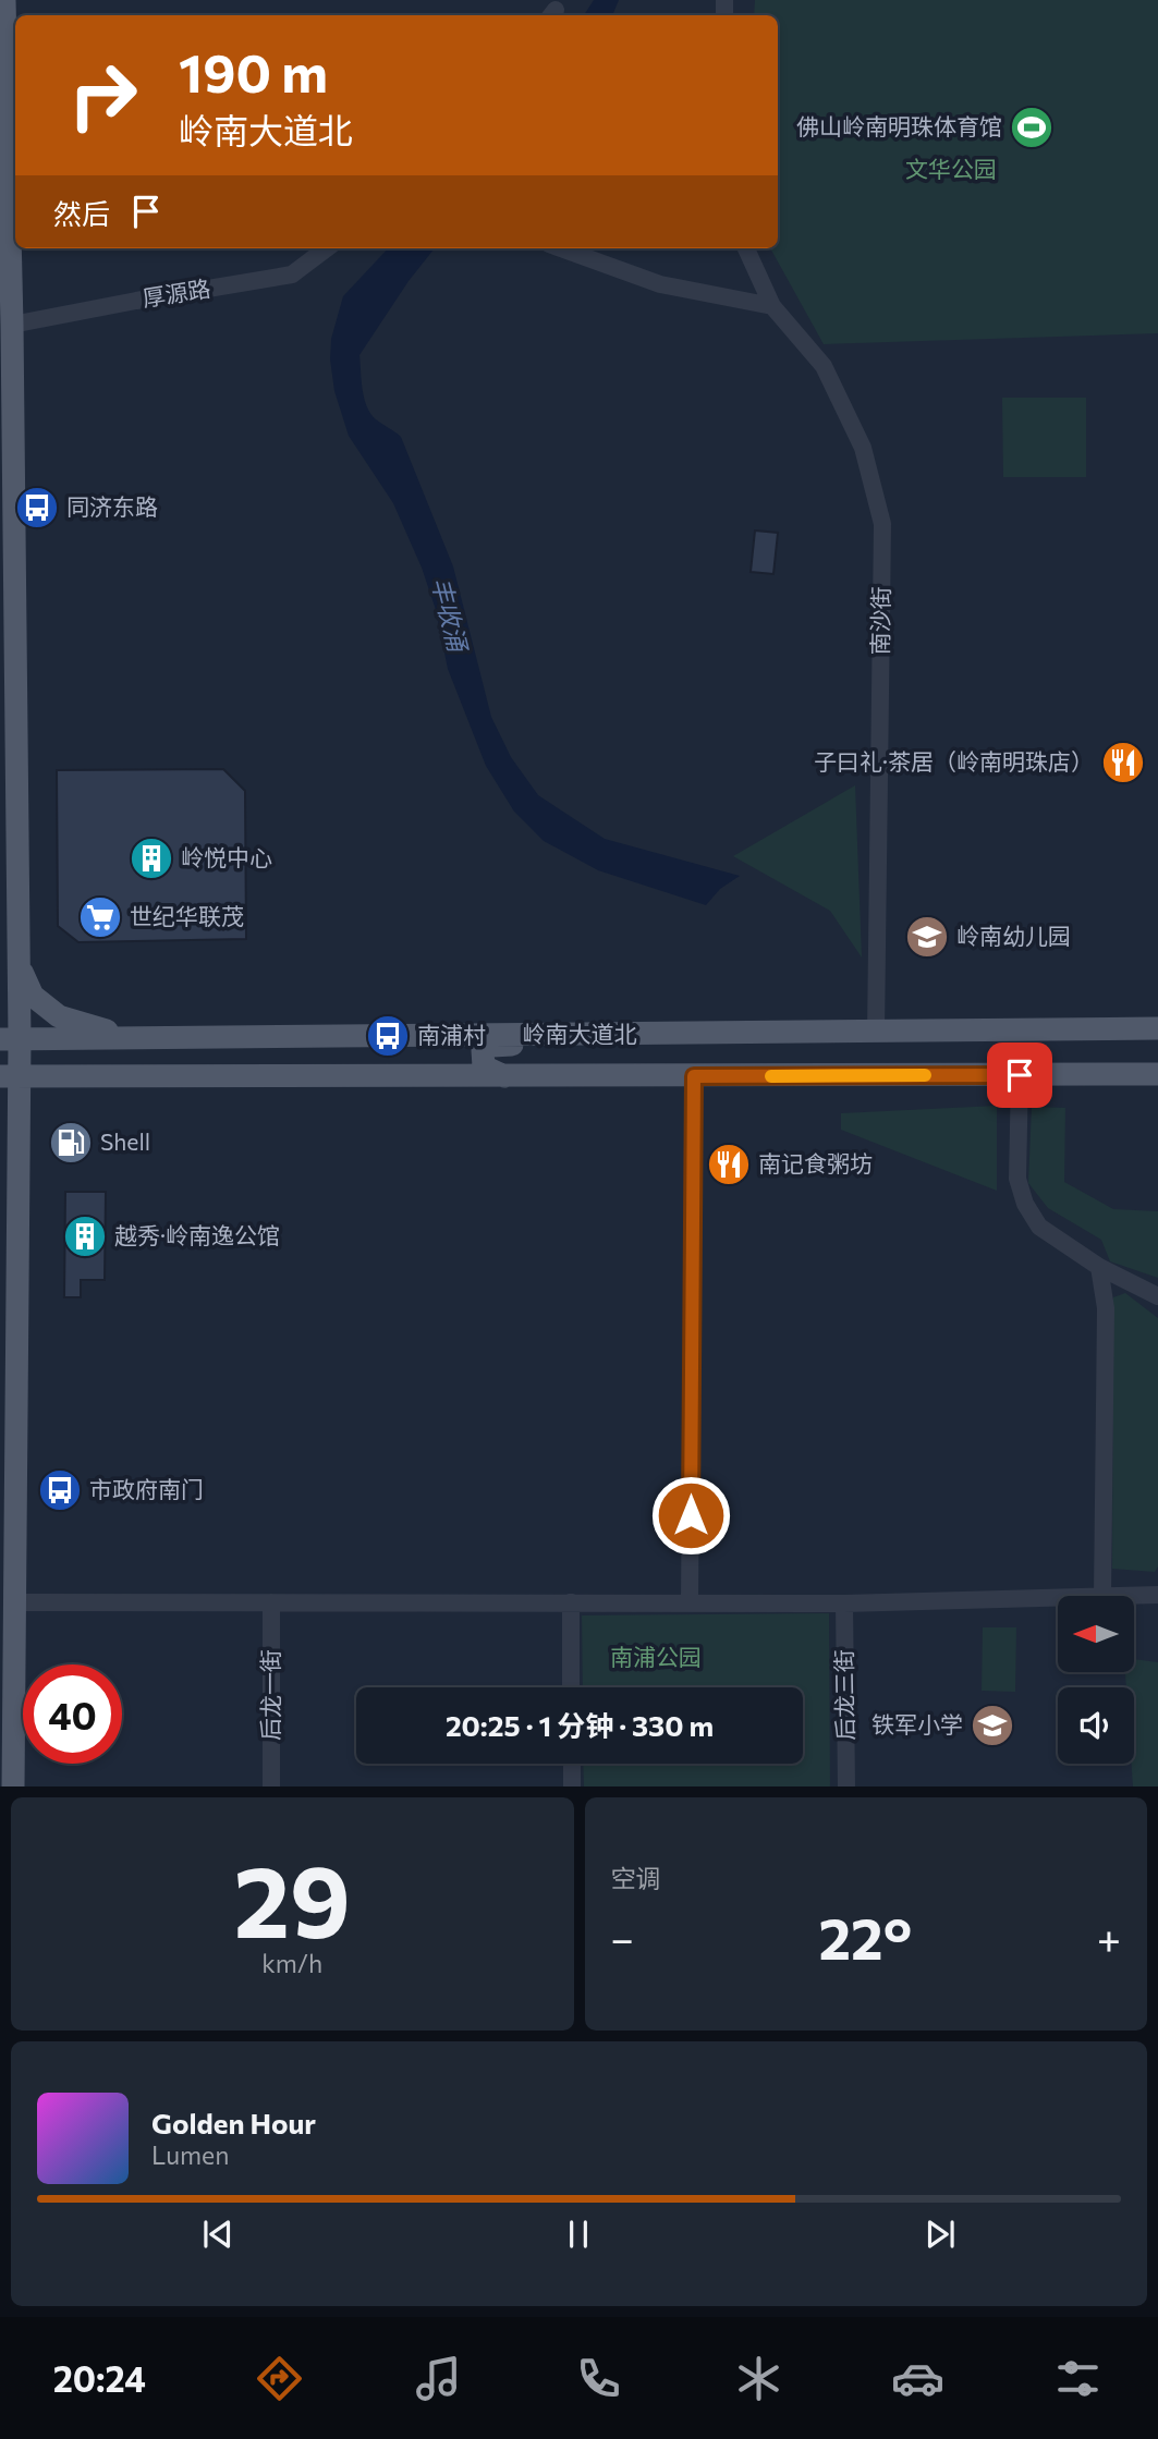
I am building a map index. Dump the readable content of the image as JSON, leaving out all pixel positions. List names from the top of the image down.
{
  "streets": {
    "main road": ["岭南大道北"],
    "street": [
      "厚源路",
      "南沙街",
      "后龙一街",
      "后龙三街"
    ]
  },
  "crossings": [
    ["南沙街", "岭南大道北"]
  ],
  "water": ["丰收涌"],
  "parks": ["文华公园", "南浦公园"],
  "places": {
    "sports": ["佛山岭南明珠体育馆"],
    "bus stop": ["同济东路", "南浦村", "市政府南门"],
    "restaurant": ["子曰礼·茶居（岭南明珠店）", "南记食粥坊"],
    "building": ["岭悦中心", "越秀·岭南逸公馆"],
    "supermarket": ["世纪华联茂"],
    "school or university": ["岭南幼儿园", "铁军小学"],
    "fuel station": ["Shell"]
  },
  "north": "left",
  "page": {
    "turn": ["190 m", "岭南大道北"],
    "then": "然后",
    "limit": "40",
    "trip": "20:25 · 1 分钟 · 330 m",
    "tile": [
      ["29", "km/h"],
      "空调"
    ],
    "heat": ["−", "22°", "+"],
    "song": ["Golden Hour", "Lumen"],
    "tabs": "20:24"
  }
}
